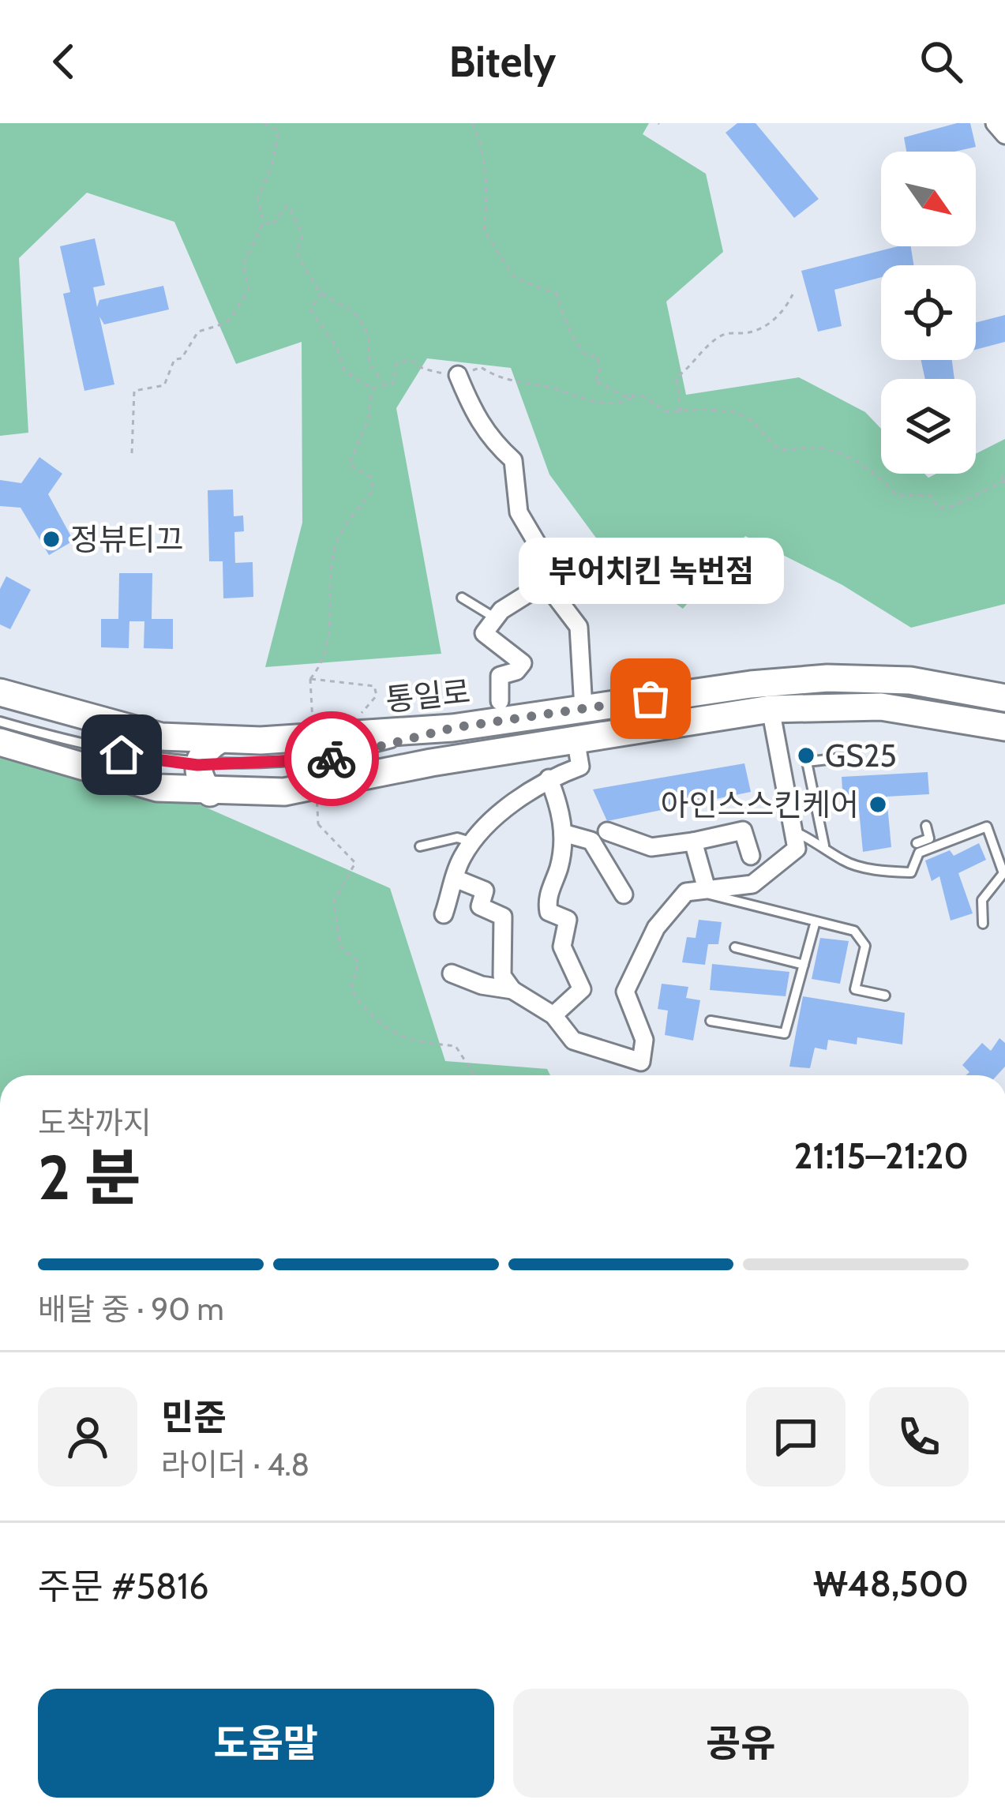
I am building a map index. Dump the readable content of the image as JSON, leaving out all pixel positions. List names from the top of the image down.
{
  "streets": {
    "main road": ["통일로"]
  },
  "places": [
    "정뷰티끄",
    "부어치킨 녹번점",
    "GS25",
    "아인스스킨케어"
  ],
  "north": "bottom right",
  "page": {
    "header": "Bitely",
    "bubble": "부어치킨 녹번점",
    "heading": ["2 분", "도착까지", "21:15–21:20"],
    "panel": [
      "민준",
      "라이더 · 4.8",
      "주문 #5816",
      "₩48,500"
    ],
    "bar": "배달 중 · 90 m",
    "buttons": ["도움말", "공유"]
  }
}
